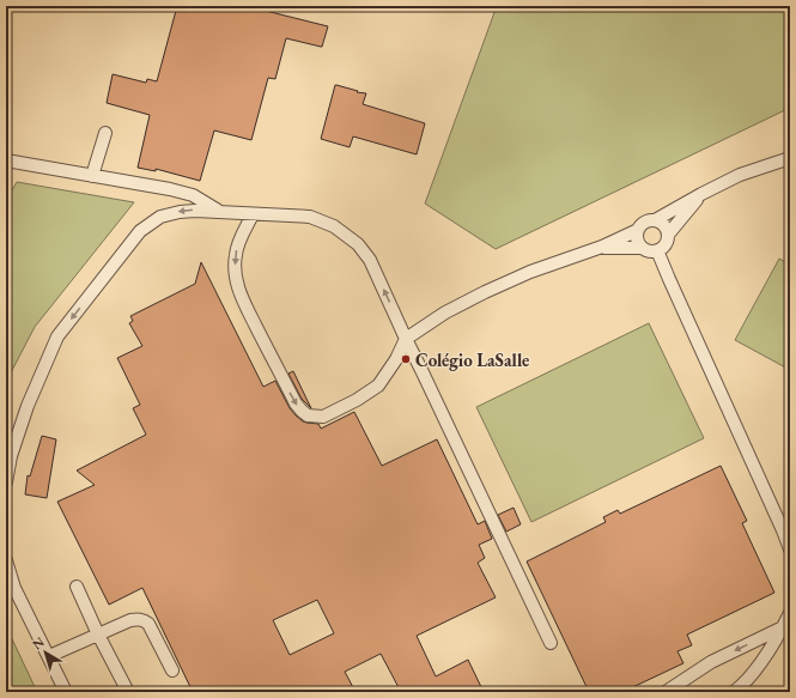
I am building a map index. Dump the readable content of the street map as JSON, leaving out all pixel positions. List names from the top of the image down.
{
  "places": ["Colégio LaSalle"],
  "north": "top left"
}
